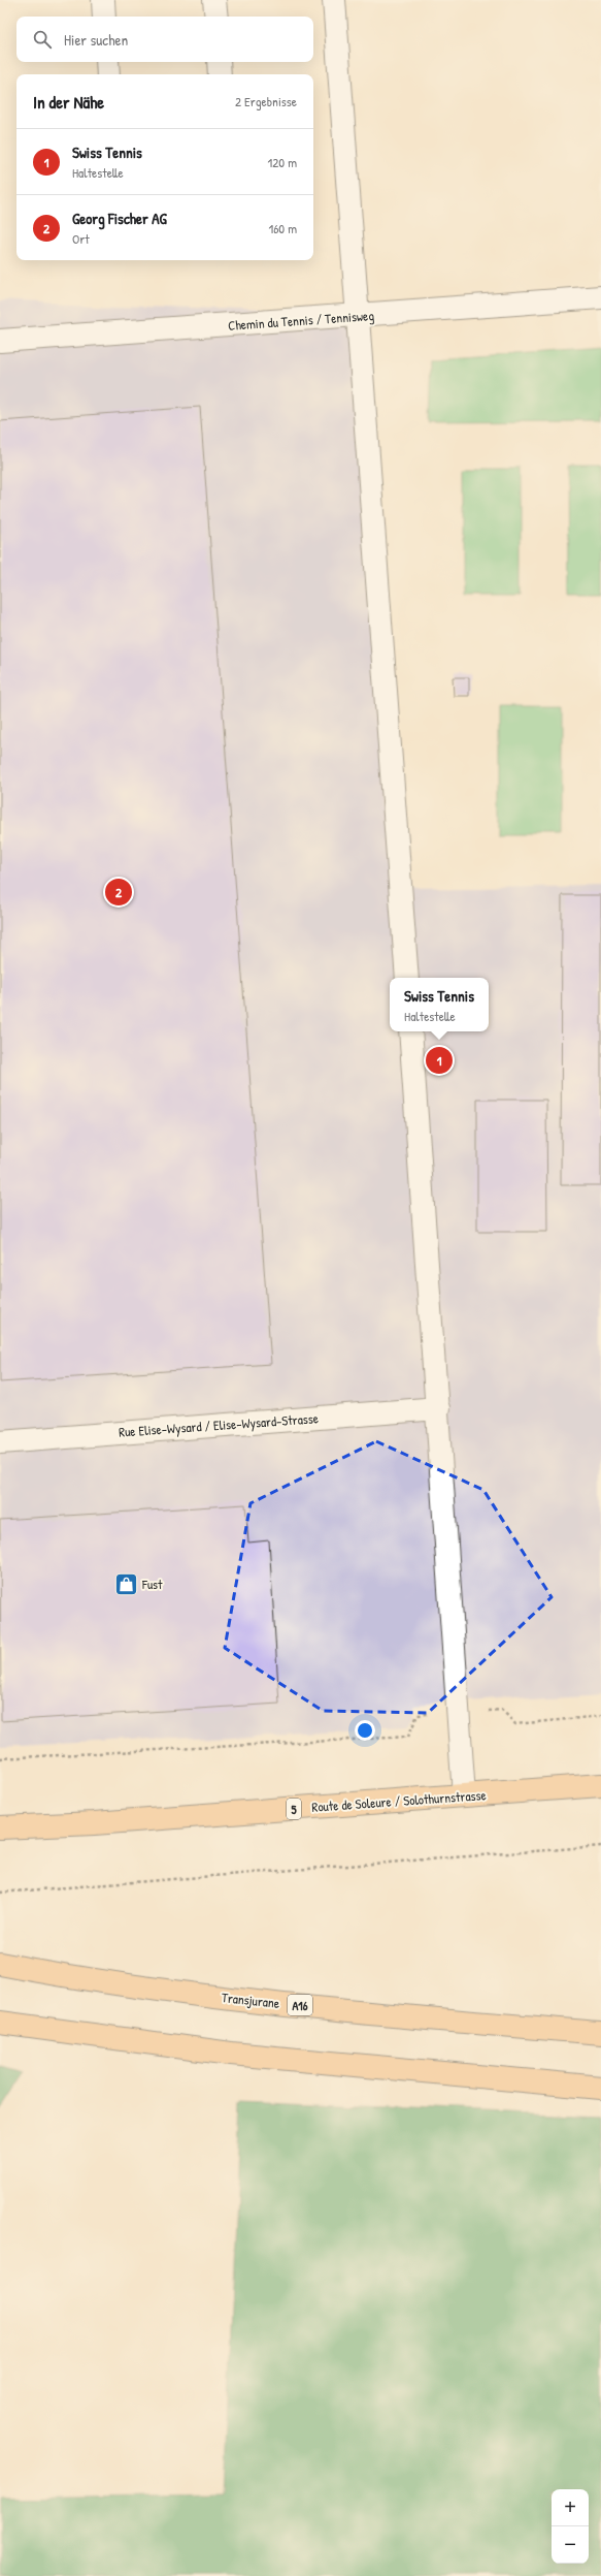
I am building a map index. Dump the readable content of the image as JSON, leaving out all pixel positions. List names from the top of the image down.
{
  "streets": {
    "main road": [
      "Route de Soleure / Solothurnstrasse",
      "5",
      "Transjurane",
      "A16"
    ],
    "street": ["Chemin du Tennis / Tennisweg", "Rue Elise-Wysard / Elise-Wysard-Strasse"]
  },
  "places": {
    "shop": ["Fust"]
  },
  "page": {
    "search": "Hier suchen",
    "heading": ["In der Nähe", "2 Ergebnisse"],
    "list": [
      {
        "mark": "1",
        "name": "Swiss Tennis",
        "note": "Haltestelle",
        "value": "120 m"
      },
      {
        "mark": "2",
        "name": "Georg Fischer AG",
        "note": "Ort",
        "value": "160 m"
      }
    ],
    "pins": ["2", "1"],
    "popup": ["Swiss Tennis", "Haltestelle"],
    "map_buttons": ["+", "−"]
  }
}
